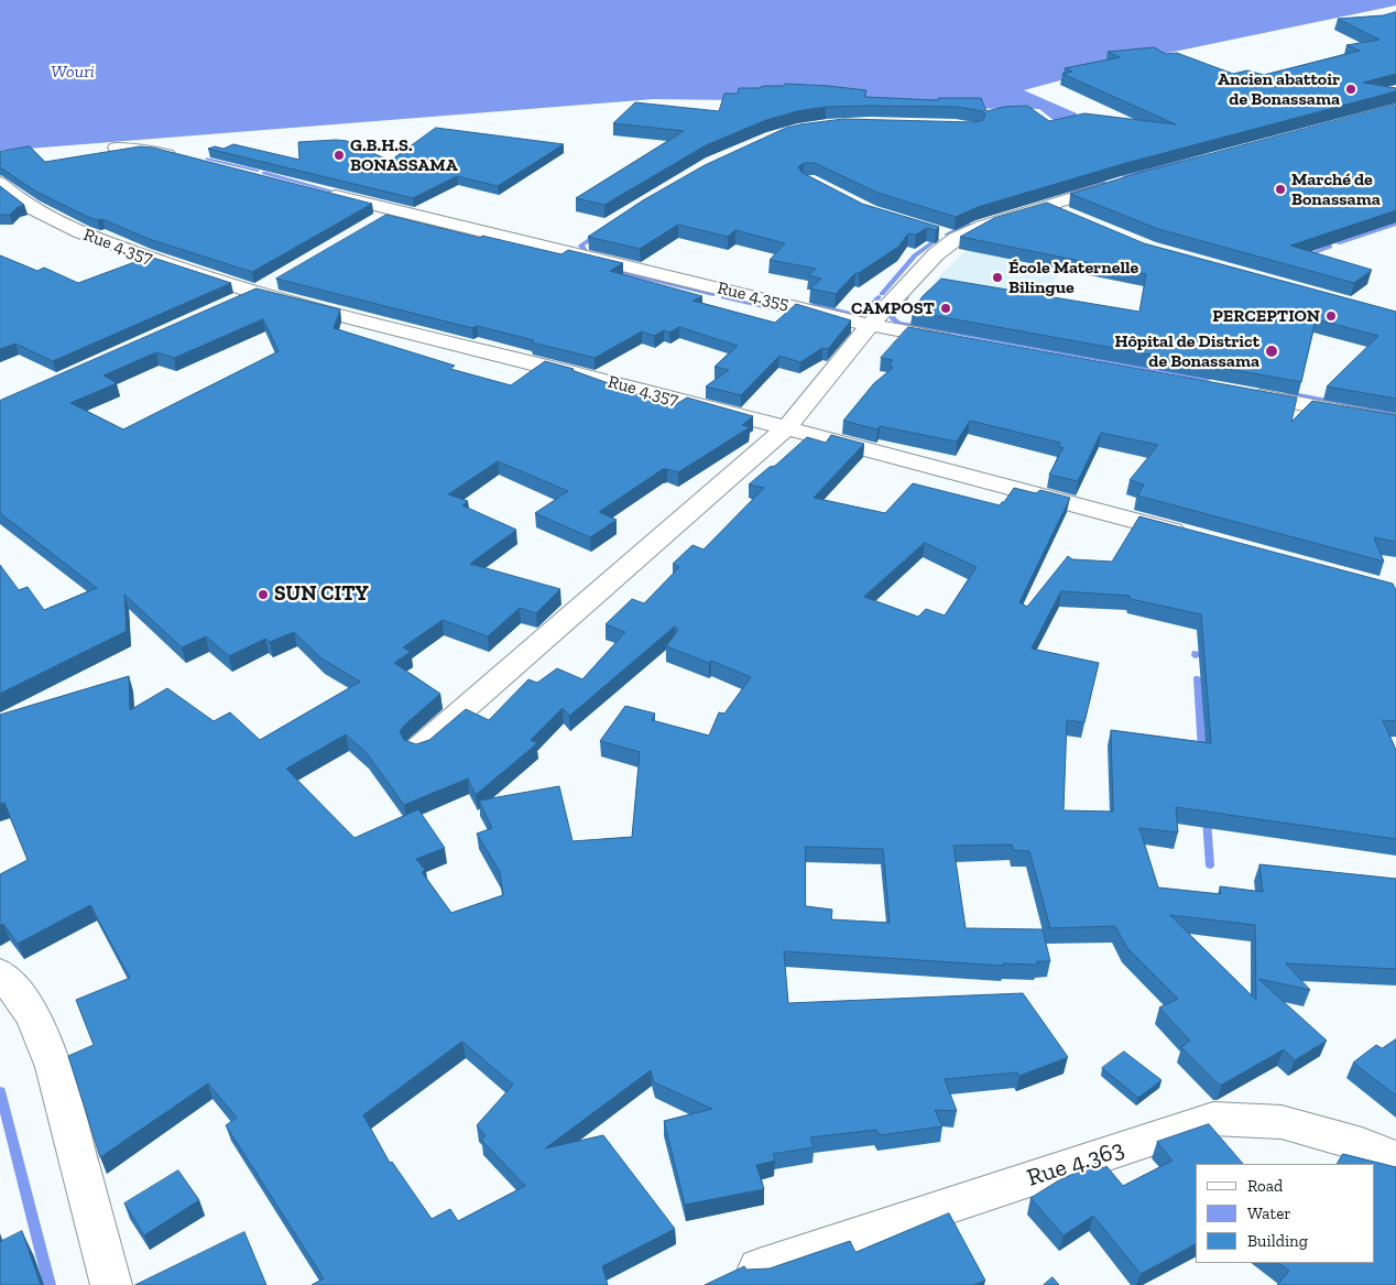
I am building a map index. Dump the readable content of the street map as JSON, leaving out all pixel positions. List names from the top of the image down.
{
  "streets": {
    "street": ["Rue 4.357", "Rue 4.355", "Rue 4.363"]
  },
  "water": ["Wouri"],
  "places": [
    "Ancien abattoir de Bonassama",
    "G.B.H.S. BONASSAMA",
    "Marché de Bonassama",
    "École Maternelle Bilingue",
    "CAMPOST",
    "PERCEPTION",
    "Hôpital de District de Bonassama",
    "SUN CITY"
  ],
  "legend": ["Road", "Water", "Building"]
}
